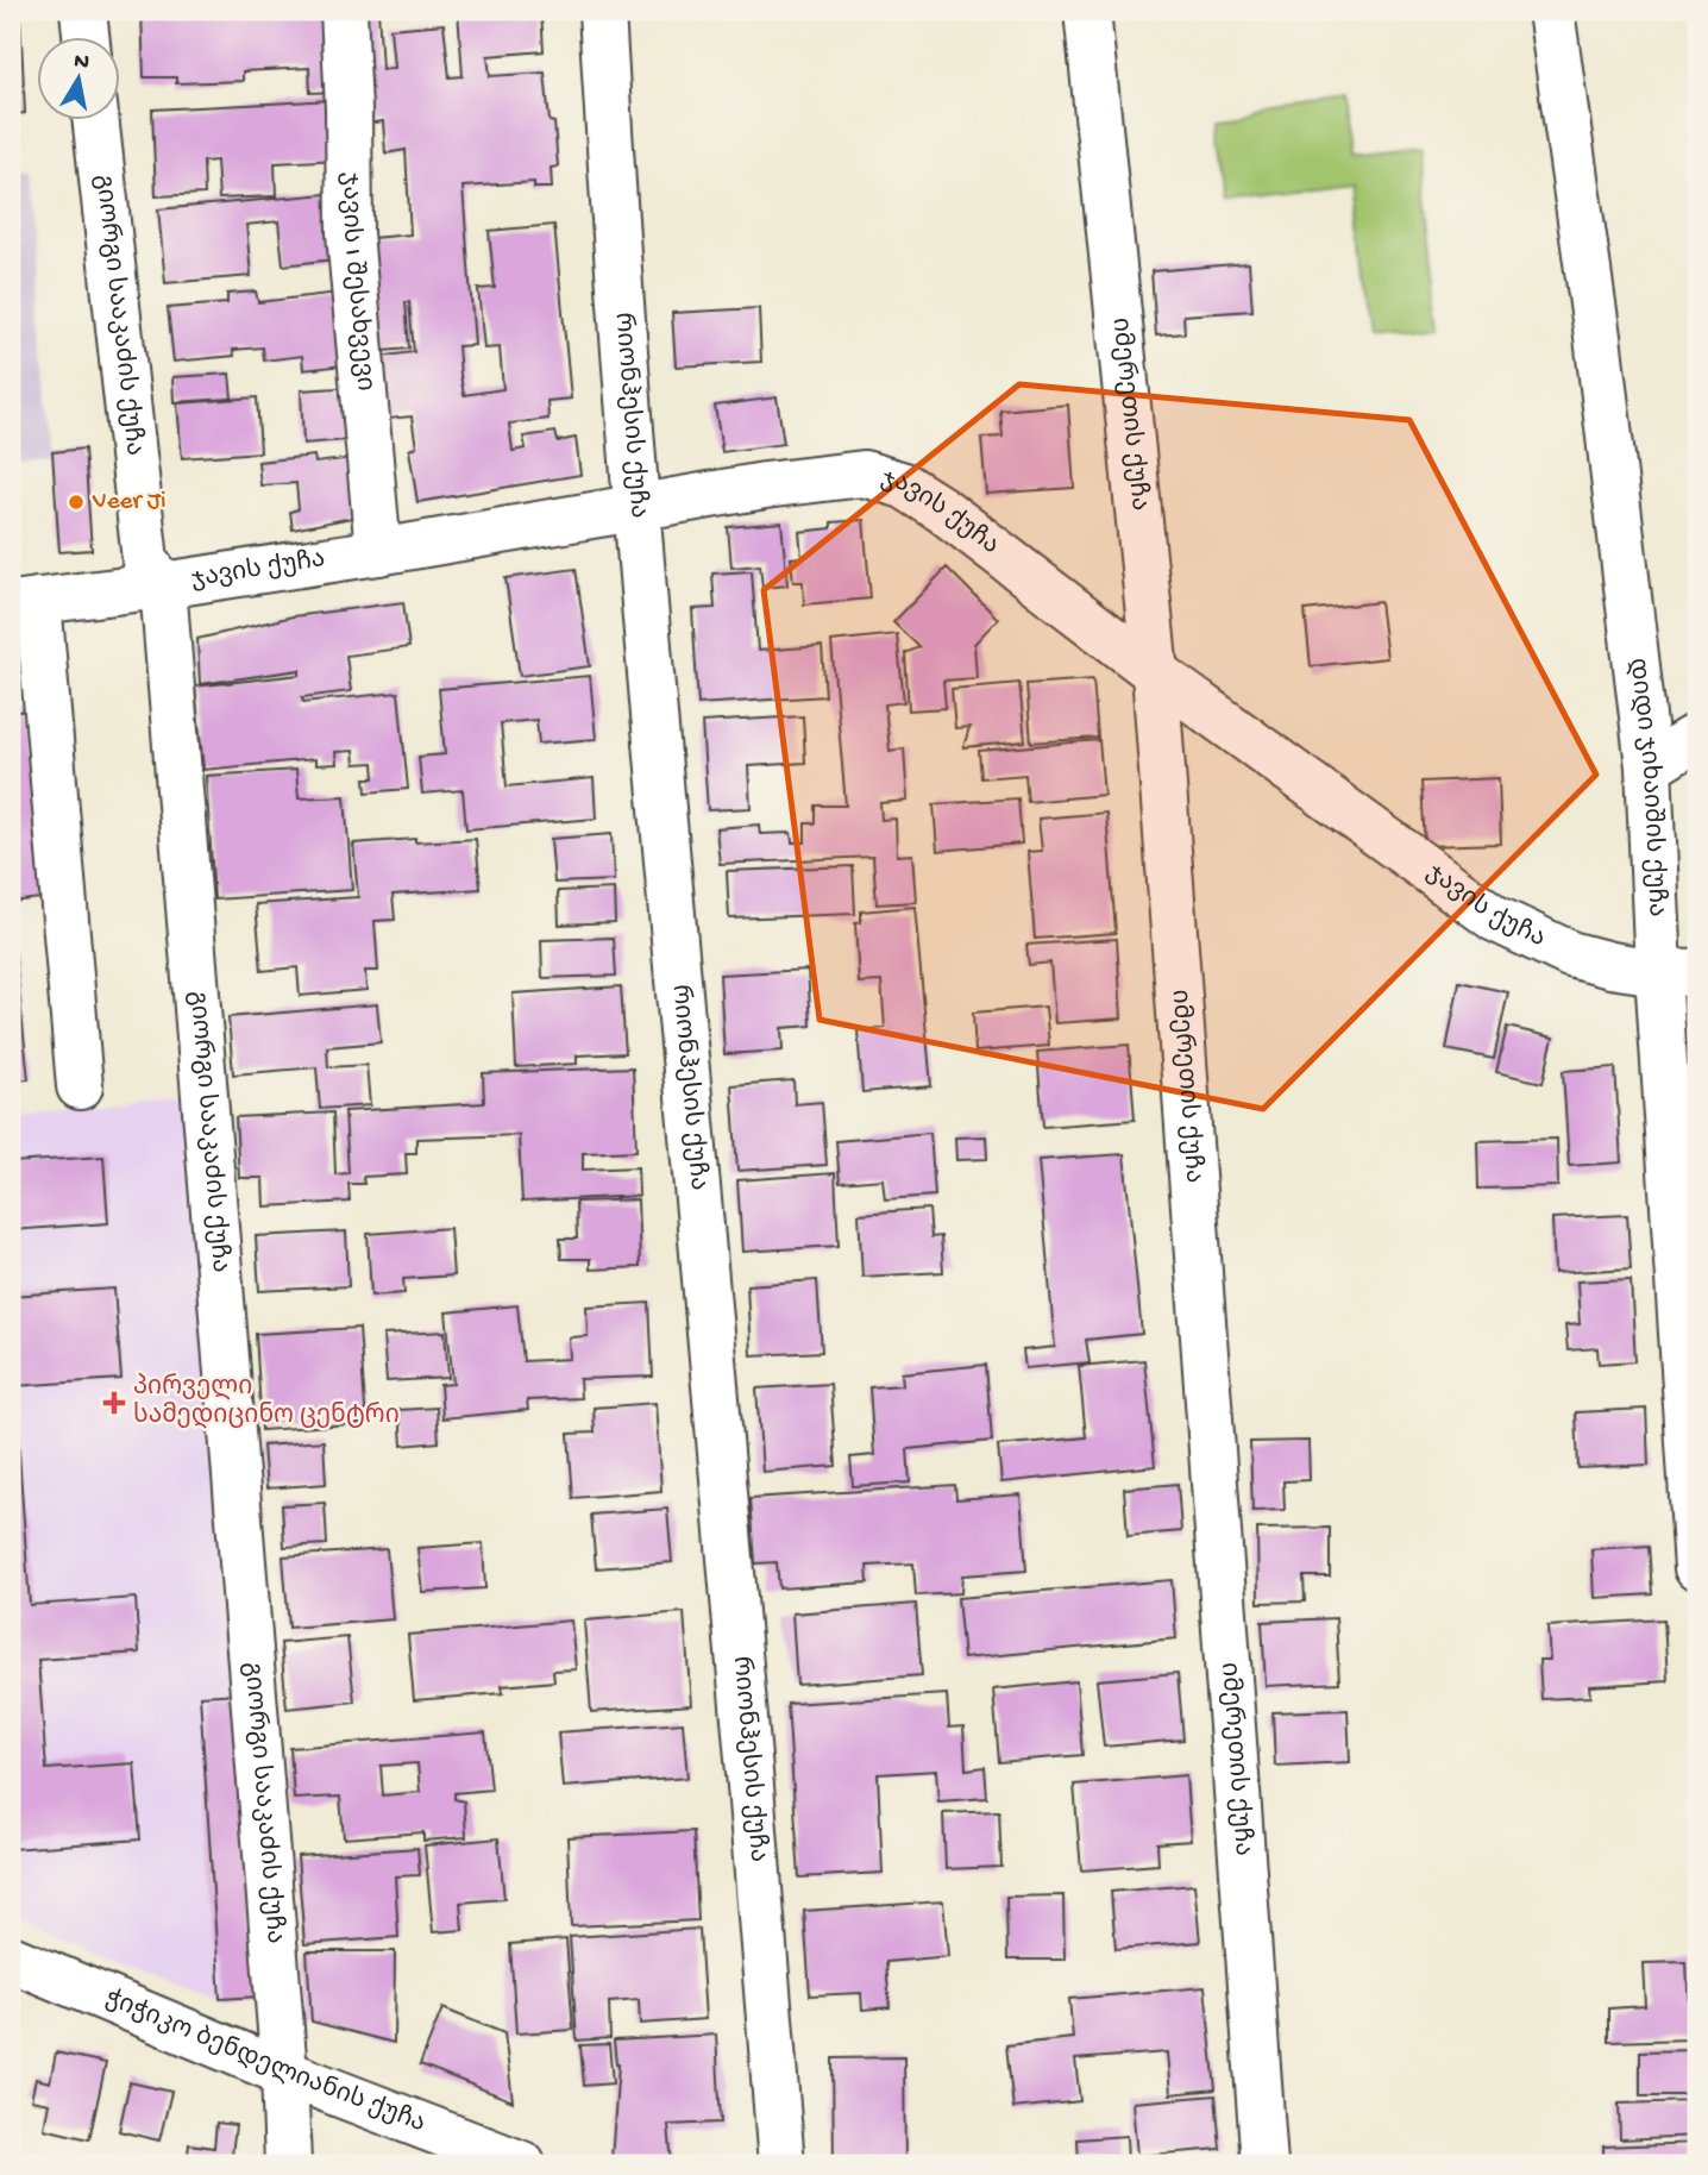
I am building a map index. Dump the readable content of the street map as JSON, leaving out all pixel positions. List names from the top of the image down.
{
  "streets": {
    "street": [
      "ჯავის I შესახვევი",
      "გიორგი სააკაძის ქუჩა",
      "იმერეთის ქუჩა",
      "რიონჰესის ქუჩა",
      "ჯავის ქუჩა",
      "დიდი ჯიხაიშის ქუჩა",
      "ჭიჭიკო ბენდელიანის ქუჩა"
    ]
  },
  "crossings": [
    ["ჯავის I შესახვევი", "ჯავის ქუჩა"],
    ["გიორგი სააკაძის ქუჩა", "ჯავის ქუჩა"],
    ["გიორგი სააკაძის ქუჩა", "ჭიჭიკო ბენდელიანის ქუჩა"],
    ["იმერეთის ქუჩა", "ჯავის ქუჩა"],
    ["რიონჰესის ქუჩა", "ჯავის ქუჩა"],
    ["ჯავის ქუჩა", "დიდი ჯიხაიშის ქუჩა"]
  ],
  "places": {
    "other": ["Veer Ji"],
    "health": ["პირველი სამედიცინო ცენტრი"]
  },
  "north": "top"
}
